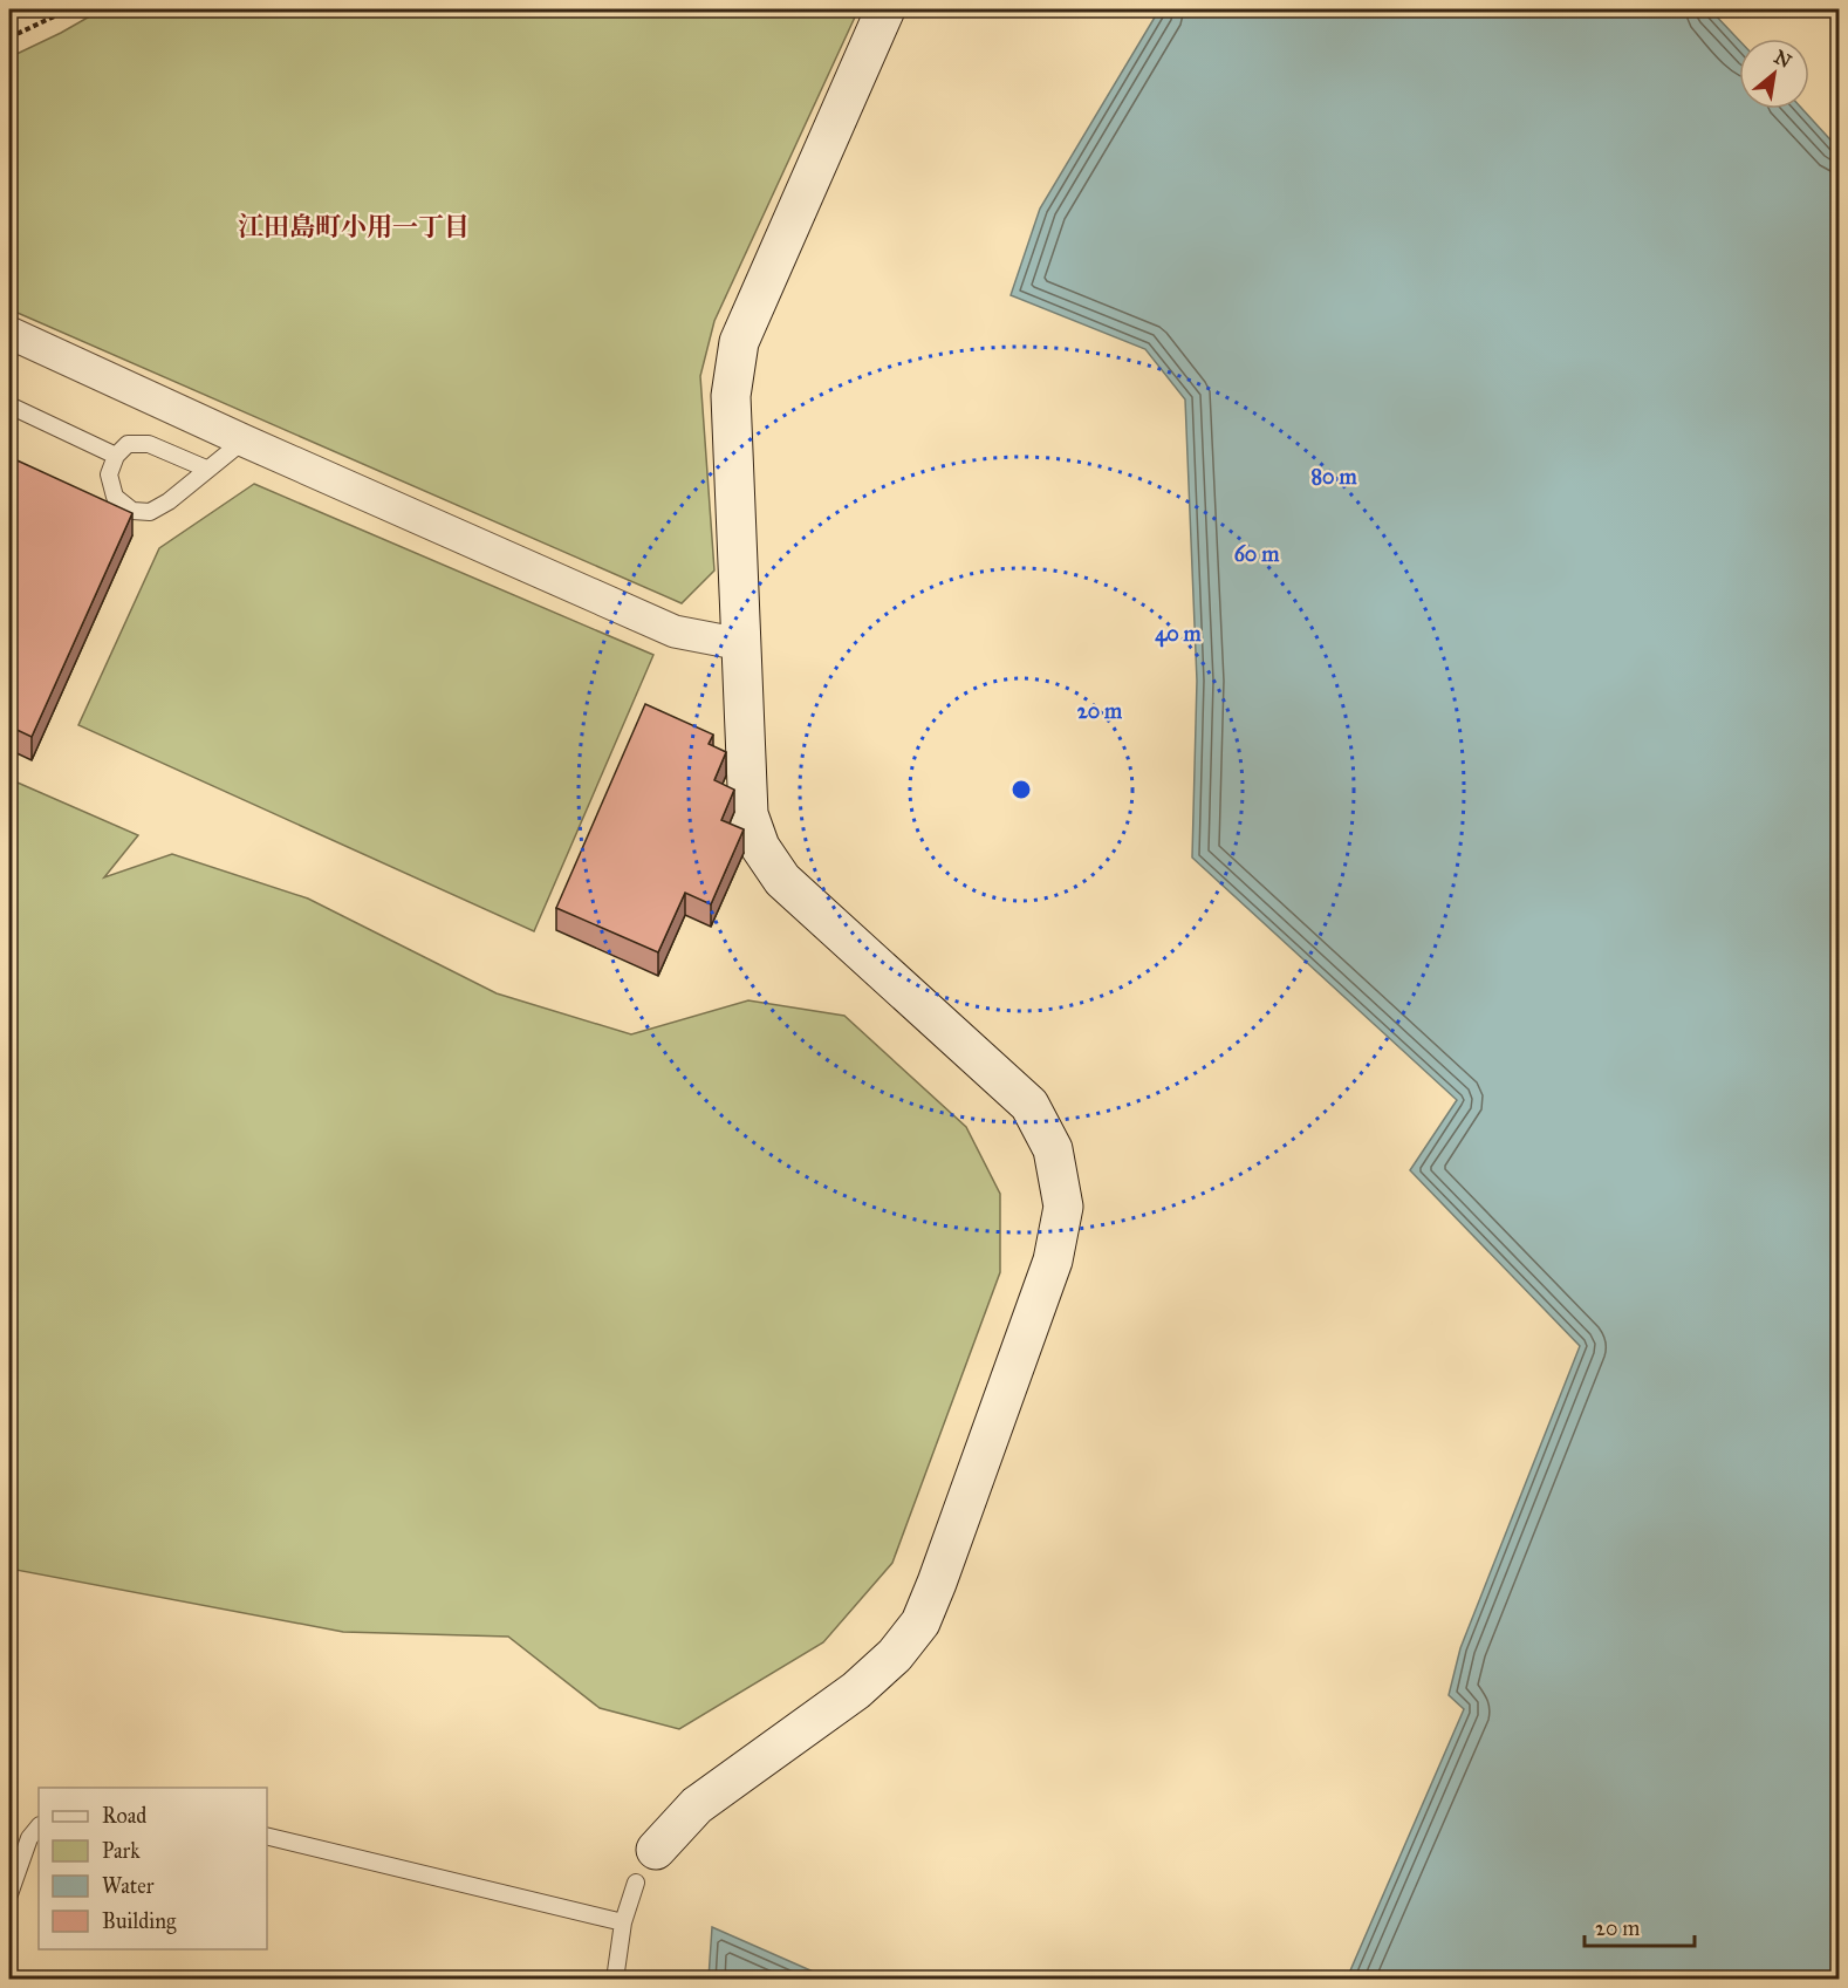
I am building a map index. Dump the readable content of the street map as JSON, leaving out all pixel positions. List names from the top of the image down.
{
  "districts": ["江田島町小用一丁目"],
  "legend": [
    "Road",
    "Park",
    "Water",
    "Building"
  ],
  "scale_bar": "20 m",
  "north": "top right",
  "rings": [
    "80 m",
    "60 m",
    "40 m",
    "20 m"
  ]
}
